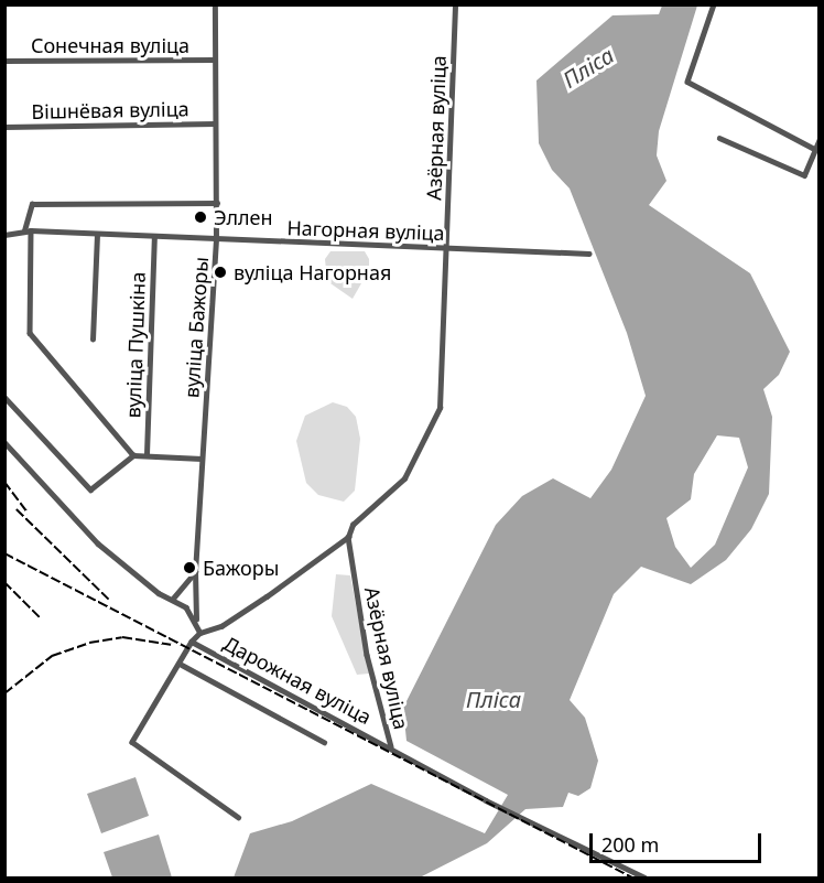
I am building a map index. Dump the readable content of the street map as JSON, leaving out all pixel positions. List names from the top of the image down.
{
  "streets": {
    "street": [
      "Сонечная вуліца",
      "Вішнёвая вуліца",
      "Азёрная вуліца",
      "Нагорная вуліца",
      "вуліца Бажоры",
      "вуліца Пушкіна",
      "Дарожная вуліца"
    ]
  },
  "crossings": [
    ["Сонечная вуліца", "вуліца Бажоры"],
    ["Вішнёвая вуліца", "вуліца Бажоры"],
    ["Азёрная вуліца", "Нагорная вуліца"],
    ["Азёрная вуліца", "Дарожная вуліца"],
    ["Нагорная вуліца", "вуліца Бажоры"],
    ["Нагорная вуліца", "вуліца Пушкіна"],
    ["вуліца Бажоры", "Дарожная вуліца"]
  ],
  "water": ["Пліса"],
  "places": ["Эллен", "вуліца Нагорная", "Бажоры"],
  "scale_bar": "200 m"
}
